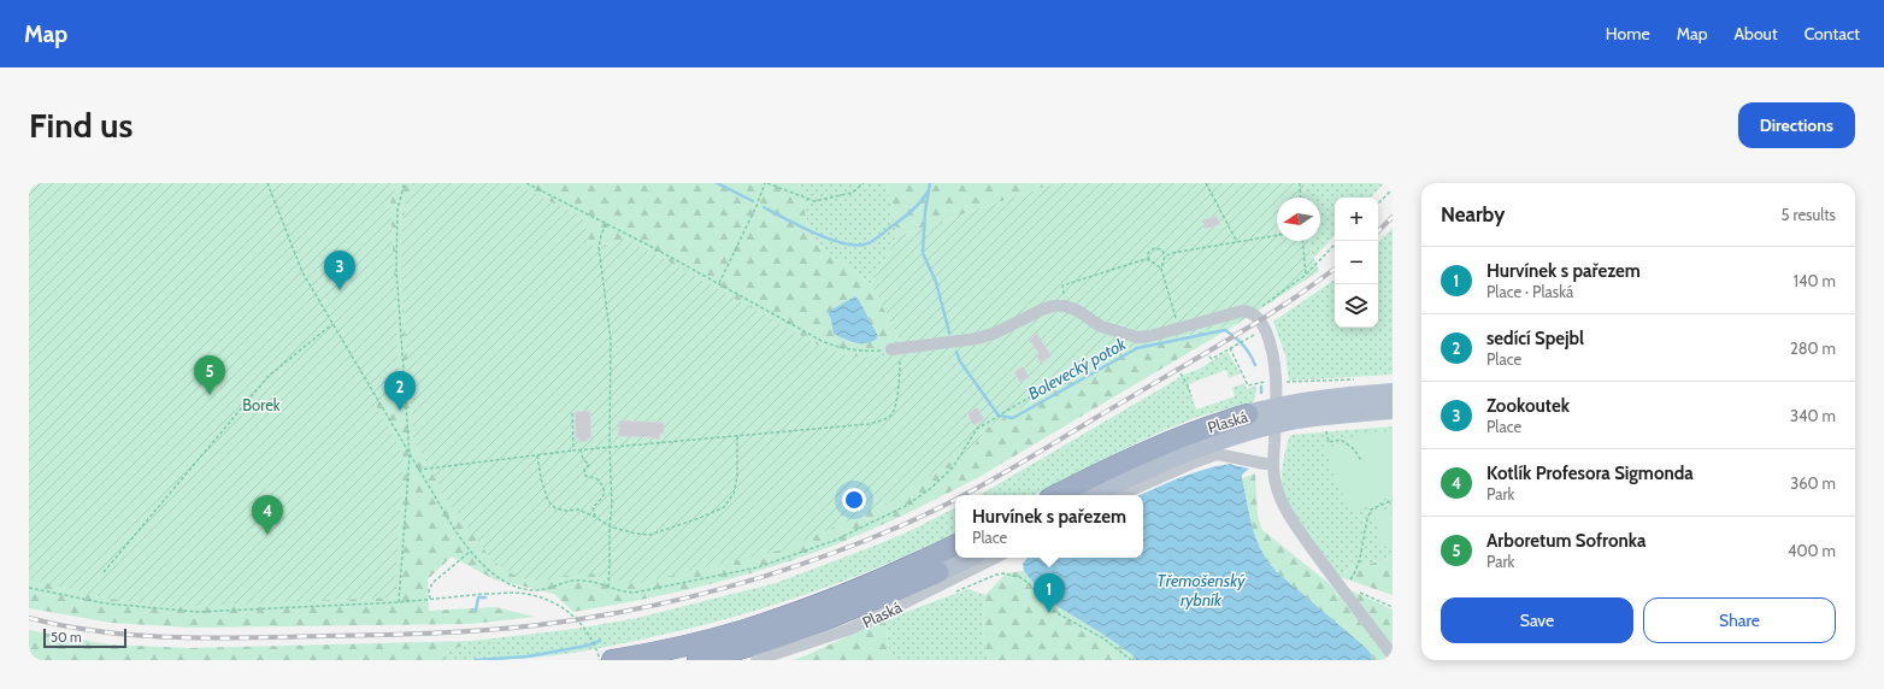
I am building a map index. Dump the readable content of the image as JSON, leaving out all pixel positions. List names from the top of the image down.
{
  "streets": {
    "highway": ["Plaská"]
  },
  "water": ["Bolevecký potok", "Třemošenský rybník"],
  "parks": ["Borek"],
  "scale_bar": "50 m",
  "north": "left",
  "page": {
    "header": "Map",
    "nav": [
      "Home",
      "Map",
      "About",
      "Contact"
    ],
    "buttons": [
      "Directions",
      ["Save", "Share"]
    ],
    "title": "Find us",
    "heading": ["Nearby", "5 results"],
    "map_buttons": ["+", "−"],
    "list": [
      {
        "mark": "1",
        "name": "Hurvínek s pařezem",
        "note": "Place · Plaská",
        "value": "140 m"
      },
      {
        "mark": "2",
        "name": "sedící Spejbl",
        "note": "Place",
        "value": "280 m"
      },
      {
        "mark": "3",
        "name": "Zookoutek",
        "note": "Place",
        "value": "340 m"
      },
      {
        "mark": "4",
        "name": "Kotlík Profesora Sigmonda",
        "note": "Park",
        "value": "360 m"
      },
      {
        "mark": "5",
        "name": "Arboretum Sofronka",
        "note": "Park",
        "value": "400 m"
      }
    ],
    "pins": [
      "3",
      "5",
      "2",
      "4",
      "1"
    ],
    "popup": ["Hurvínek s pařezem", "Place"],
    "scale": "50 m"
  }
}
